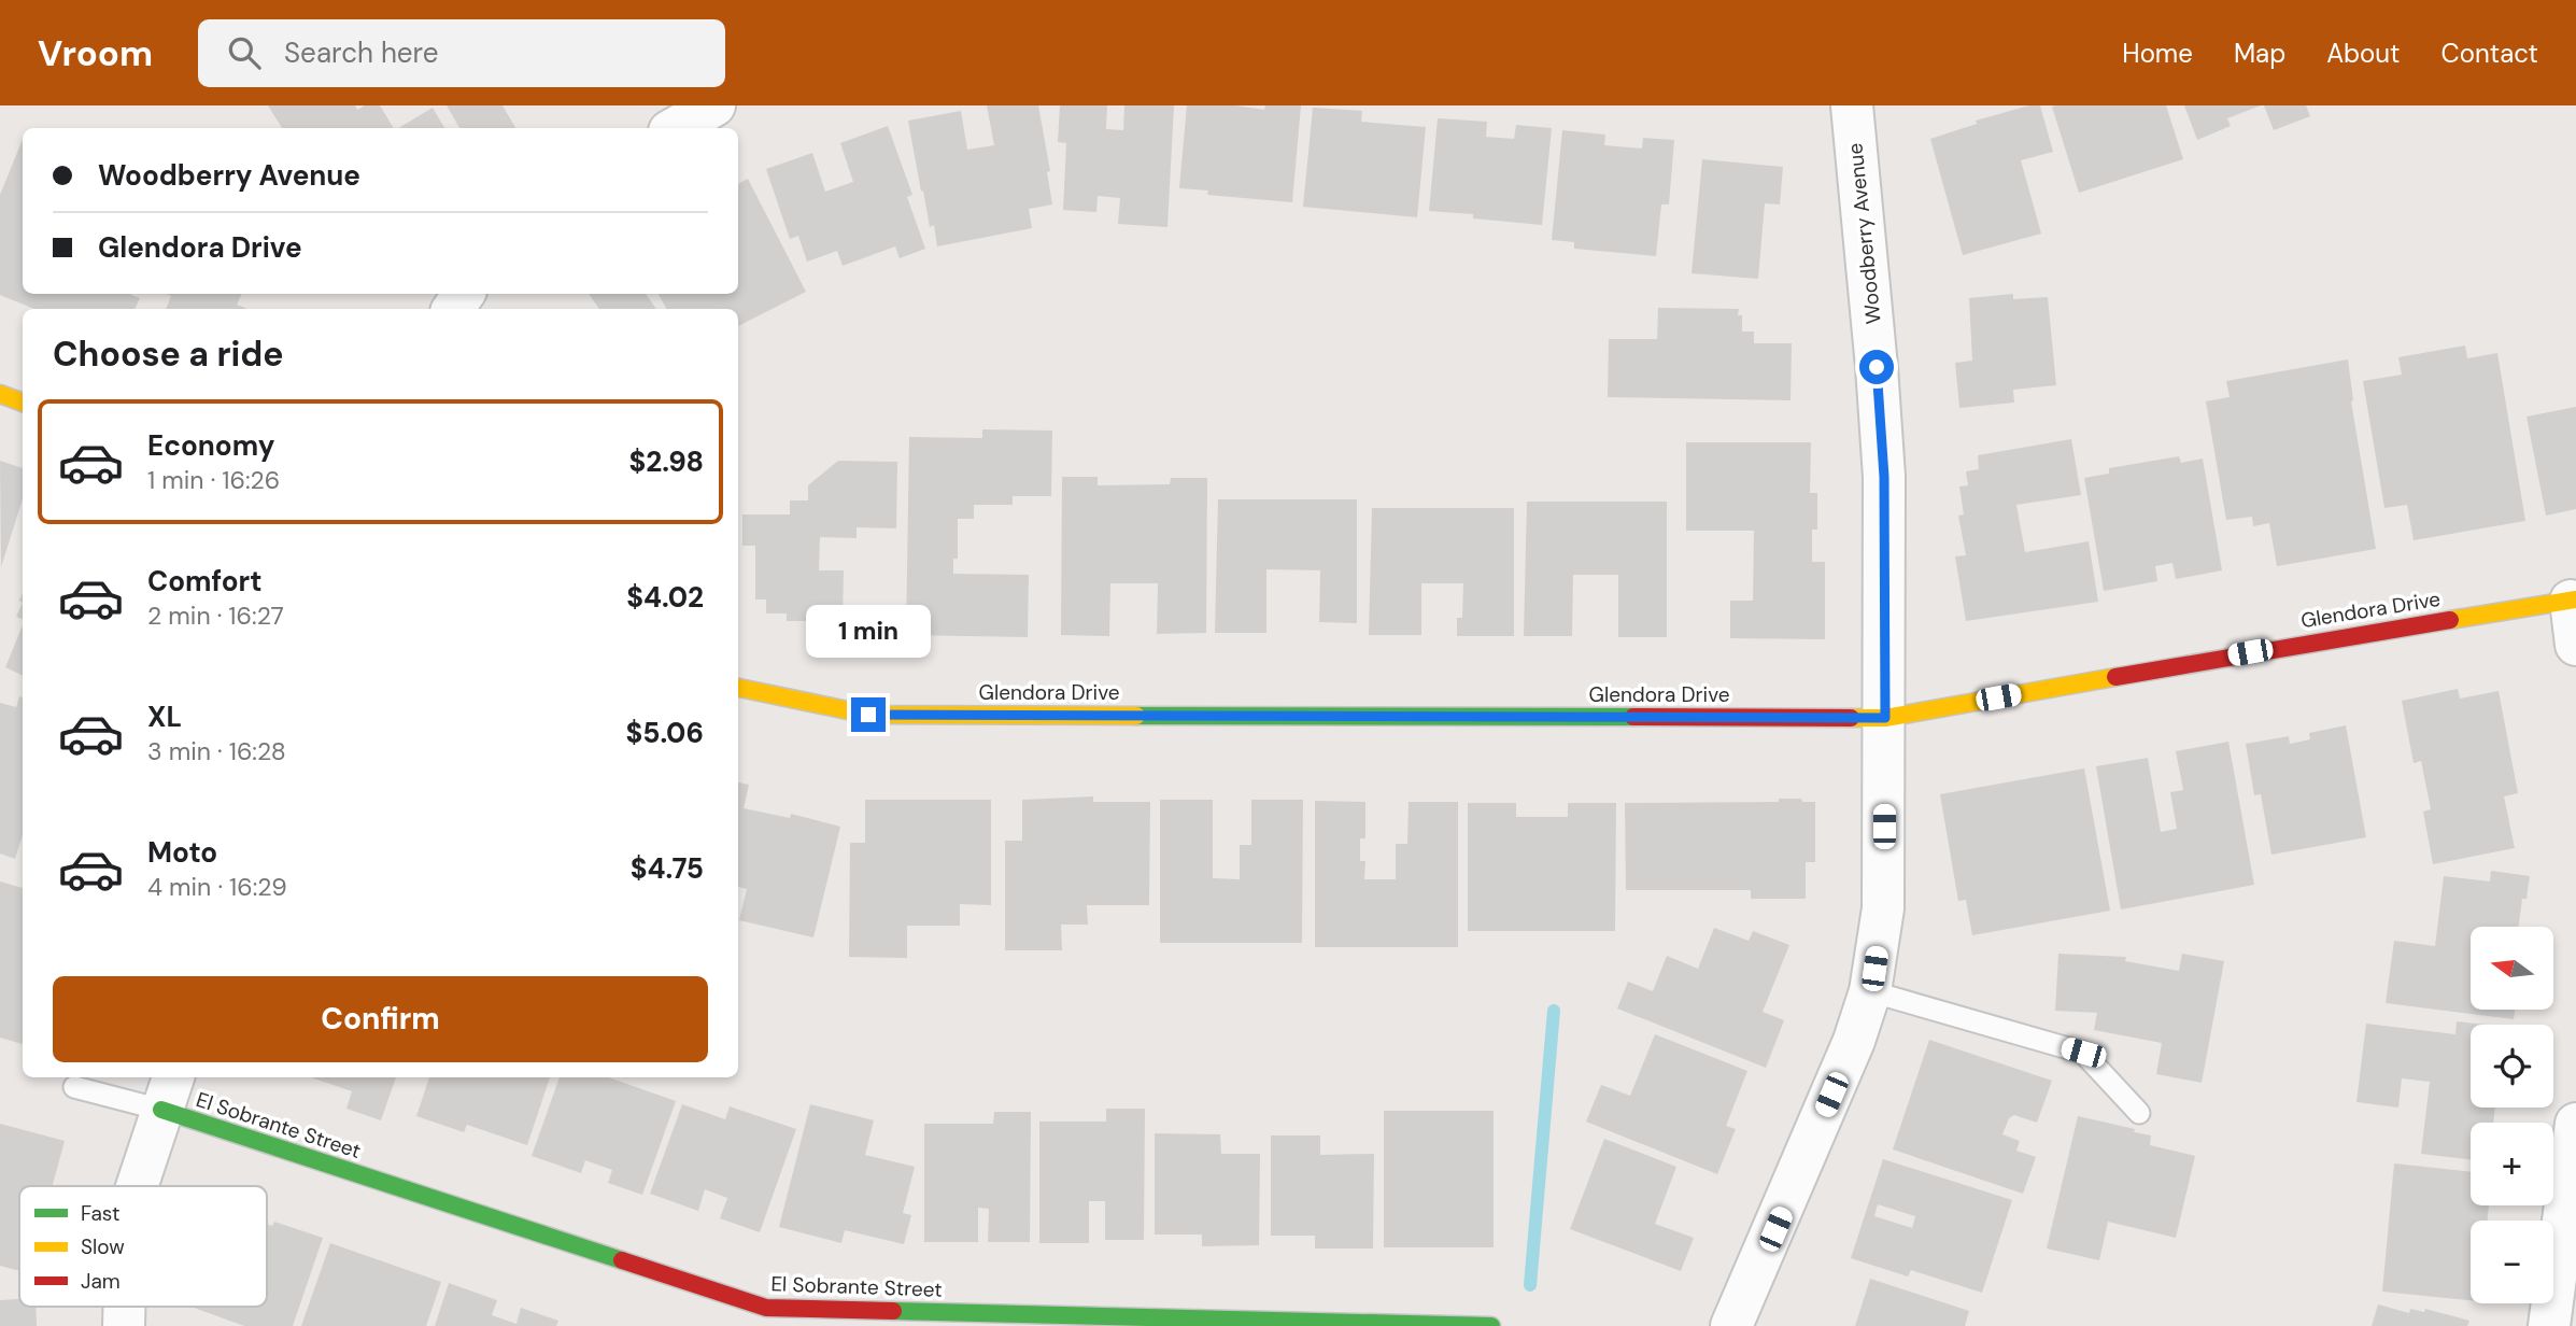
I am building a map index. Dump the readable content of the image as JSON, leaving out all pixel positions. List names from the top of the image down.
{
  "streets": {
    "street": ["Woodberry Avenue", "Glendora Drive", "El Sobrante Street"]
  },
  "crossings": [
    ["Woodberry Avenue", "Glendora Drive"]
  ],
  "legend": ["Fast", "Slow", "Jam"],
  "north": "left",
  "page": {
    "header": "Vroom",
    "search": "Search here",
    "nav": [
      "Home",
      "Map",
      "About",
      "Contact"
    ],
    "banner": ["Woodberry Avenue", "Glendora Drive"],
    "heading": "Choose a ride",
    "list": [
      {
        "name": "Economy",
        "note": "1 min · 16:26",
        "value": "$2.98"
      },
      {
        "name": "Comfort",
        "note": "2 min · 16:27",
        "value": "$4.02"
      },
      {
        "name": "XL",
        "note": "3 min · 16:28",
        "value": "$5.06"
      },
      {
        "name": "Moto",
        "note": "4 min · 16:29",
        "value": "$4.75"
      }
    ],
    "bubble": "1 min",
    "map_buttons": ["+", "−"],
    "buttons": "Confirm"
  }
}
